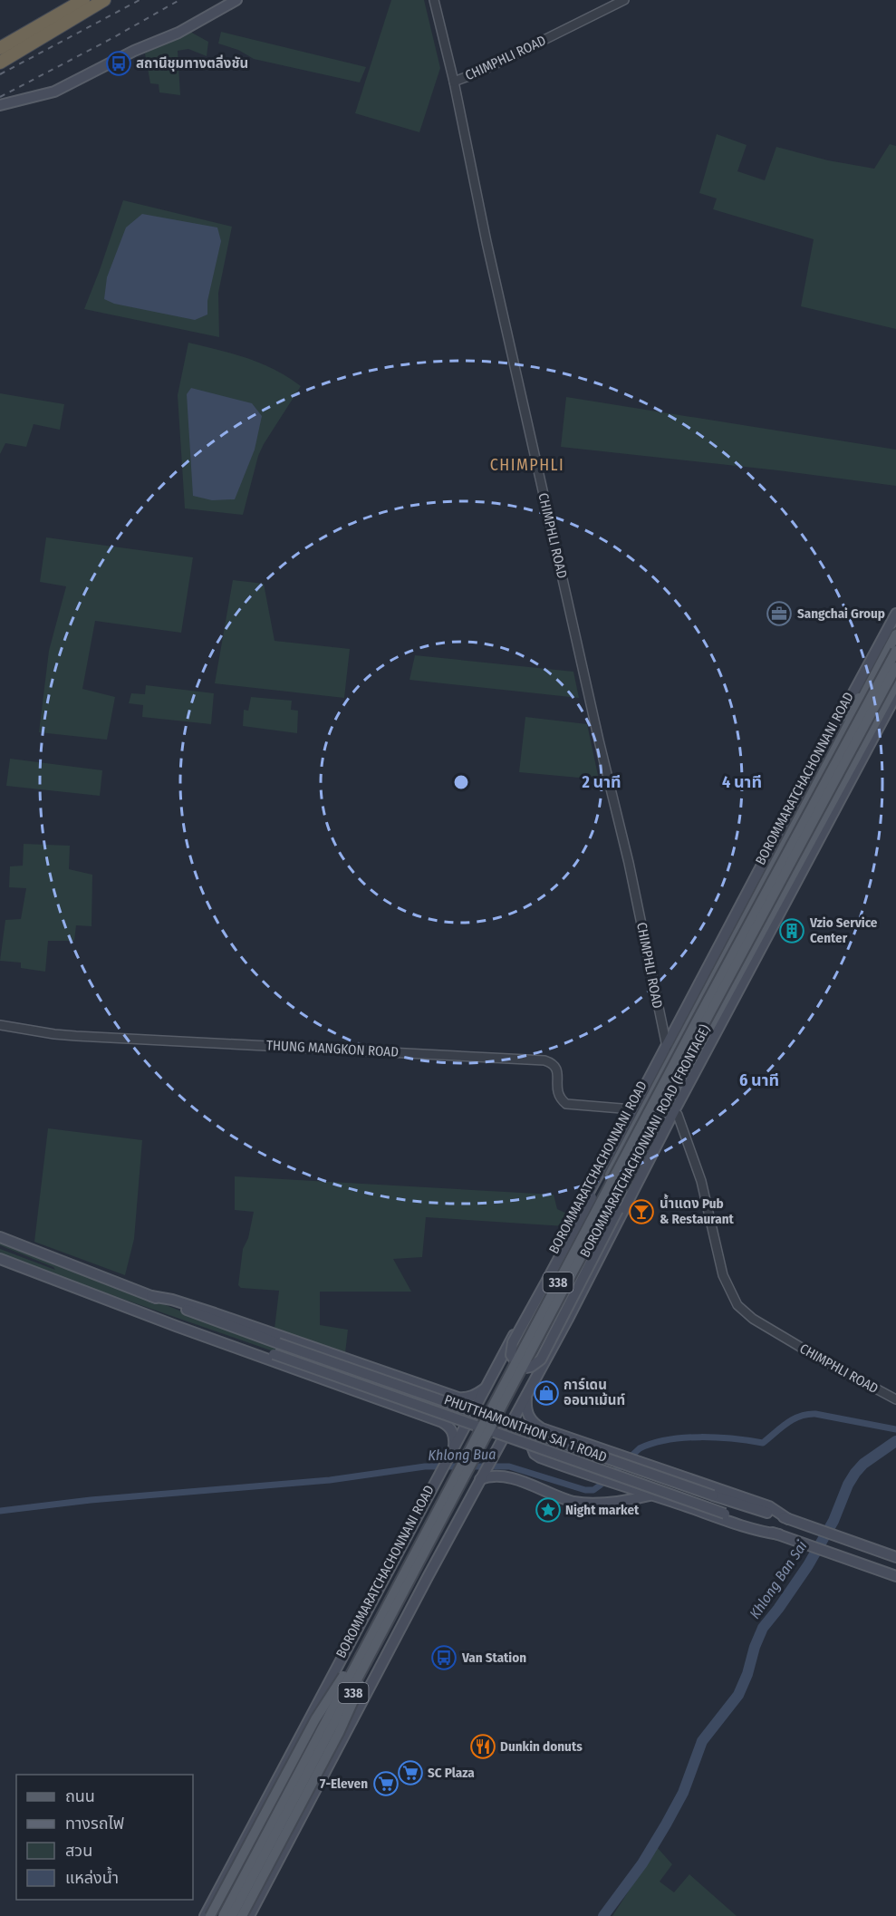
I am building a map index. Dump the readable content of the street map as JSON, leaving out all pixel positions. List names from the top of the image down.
{
  "streets": {
    "main road": [
      "BOROMMARATCHACHONNANI ROAD",
      "BOROMMARATCHACHONNANI ROAD (FRONTAGE)",
      "338",
      "PHUTTHAMONTHON SAI 1 ROAD"
    ],
    "street": ["CHIMPHLI ROAD", "THUNG MANGKON ROAD"]
  },
  "crossings": [
    ["CHIMPHLI ROAD", "BOROMMARATCHACHONNANI ROAD (FRONTAGE)"],
    ["BOROMMARATCHACHONNANI ROAD", "BOROMMARATCHACHONNANI ROAD (FRONTAGE)"],
    ["THUNG MANGKON ROAD", "BOROMMARATCHACHONNANI ROAD (FRONTAGE)"],
    ["BOROMMARATCHACHONNANI ROAD (FRONTAGE)", "PHUTTHAMONTHON SAI 1 ROAD"]
  ],
  "districts": ["CHIMPHLI"],
  "water": ["Khlong Bua", "Khlong Ban Sai"],
  "places": {
    "bus stop": ["สถานีชุมทางตลิ่งชัน", "Van Station"],
    "office": ["Sangchai Group"],
    "building": ["Vzio Service Center"],
    "bar": ["น้ำแดง Pub & Restaurant"],
    "shop": ["การ์เดน ออนาเม้นท์"],
    "place": ["Night market"],
    "restaurant": ["Dunkin donuts"],
    "supermarket": ["SC Plaza", "7-Eleven"]
  },
  "legend": [
    "ถนน",
    "ทางรถไฟ",
    "สวน",
    "แหล่งน้ำ"
  ],
  "rings": ["2 นาที", "4 นาที", "6 นาที"]
}
